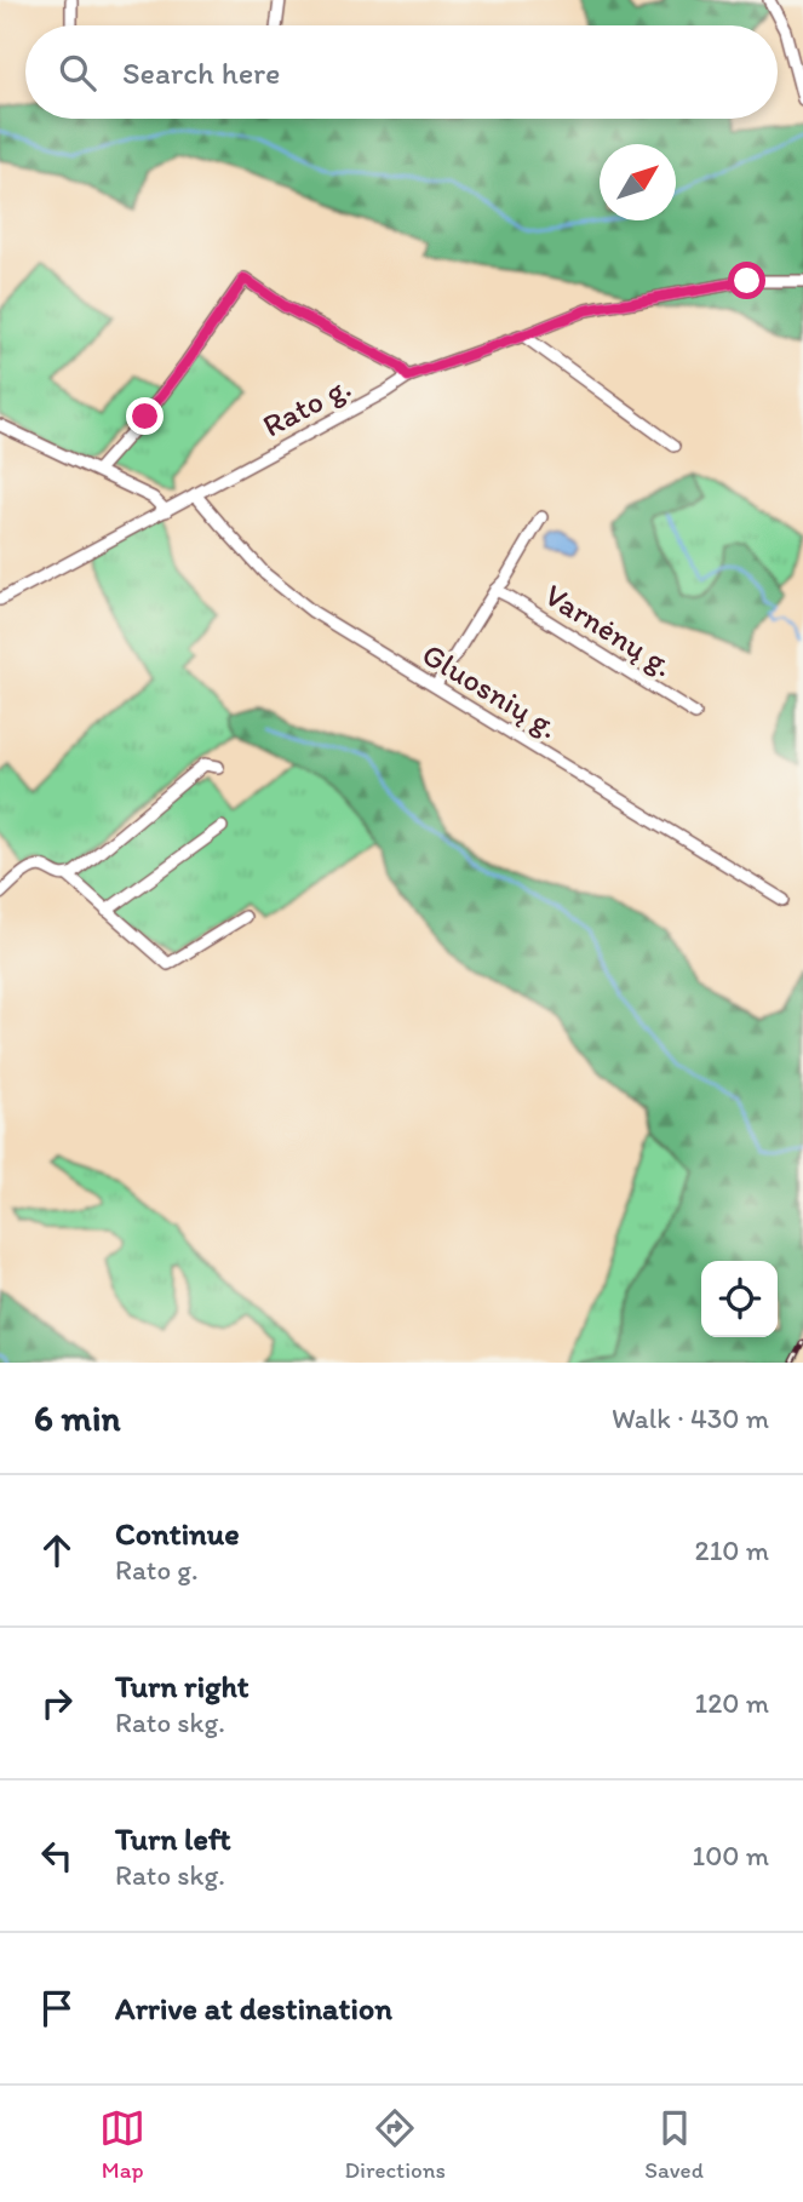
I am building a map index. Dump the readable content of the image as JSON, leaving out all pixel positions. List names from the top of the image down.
{
  "streets": {
    "street": ["Rato g.", "Varnėnų g.", "Gluosnių g."]
  },
  "crossings": [
    ["Rato g.", "Gluosnių g."],
    ["Varnėnų g.", "Gluosnių g."]
  ],
  "north": "top right",
  "page": {
    "search": "Search here",
    "heading": ["6 min", "Walk · 430 m"],
    "list": [
      ["Continue", "Rato g.", "210 m"],
      ["Turn right", "Rato skg.", "120 m"],
      ["Turn left", "Rato skg.", "100 m"],
      "Arrive at destination"
    ],
    "nav": ["Map", "Directions", "Saved"]
  }
}
